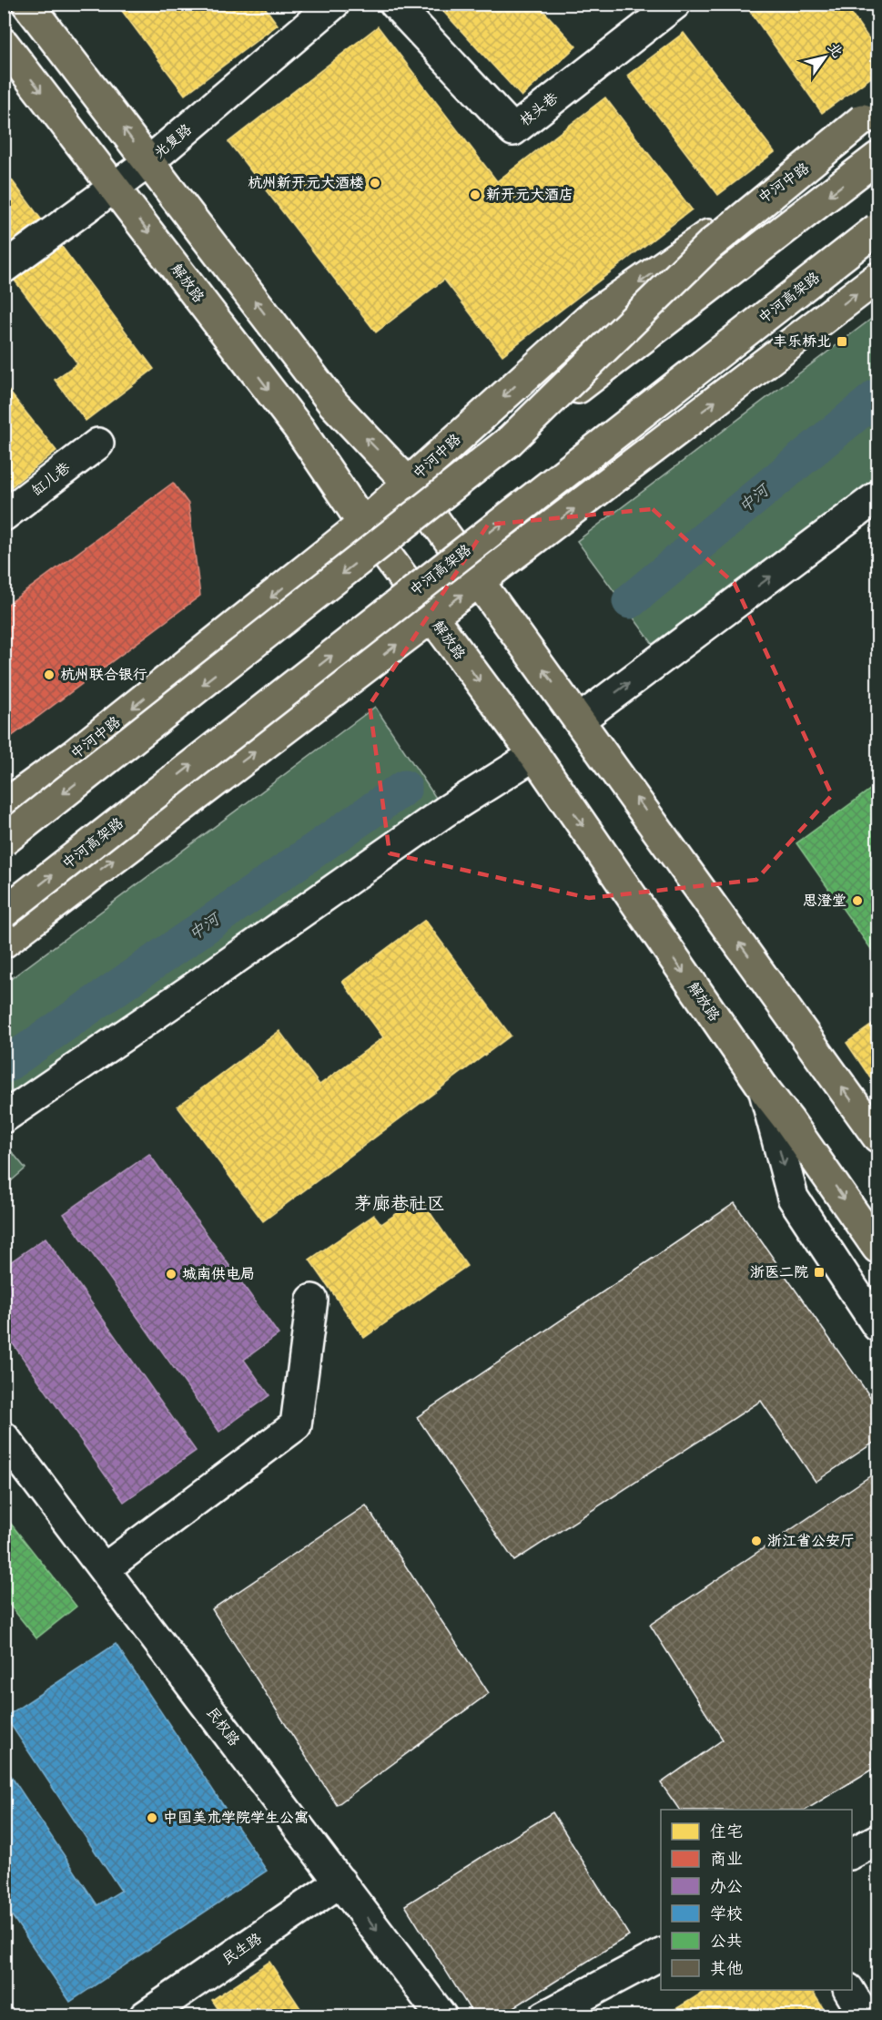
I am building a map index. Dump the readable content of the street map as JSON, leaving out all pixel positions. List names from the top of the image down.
{
  "streets": {
    "main road": ["中河中路", "解放路", "中河高架路"],
    "street": [
      "枝头巷",
      "光复路",
      "缸儿巷",
      "民权路",
      "民生路"
    ]
  },
  "crossings": [
    ["光复路", "解放路"],
    ["中河中路", "解放路"],
    ["民权路", "民生路"]
  ],
  "districts": ["茅廊巷社区"],
  "water": ["中河"],
  "places": {
    "other": [
      "杭州新开元大酒楼",
      "新开元大酒店",
      "杭州联合银行",
      "思澄堂",
      "城南供电局",
      "浙江省公安厅",
      "中国美术学院学生公寓"
    ],
    "transit": ["丰乐桥北", "浙医二院"]
  },
  "legend": [
    "住宅",
    "商业",
    "办公",
    "学校",
    "公共",
    "其他"
  ],
  "north": "top right"
}
